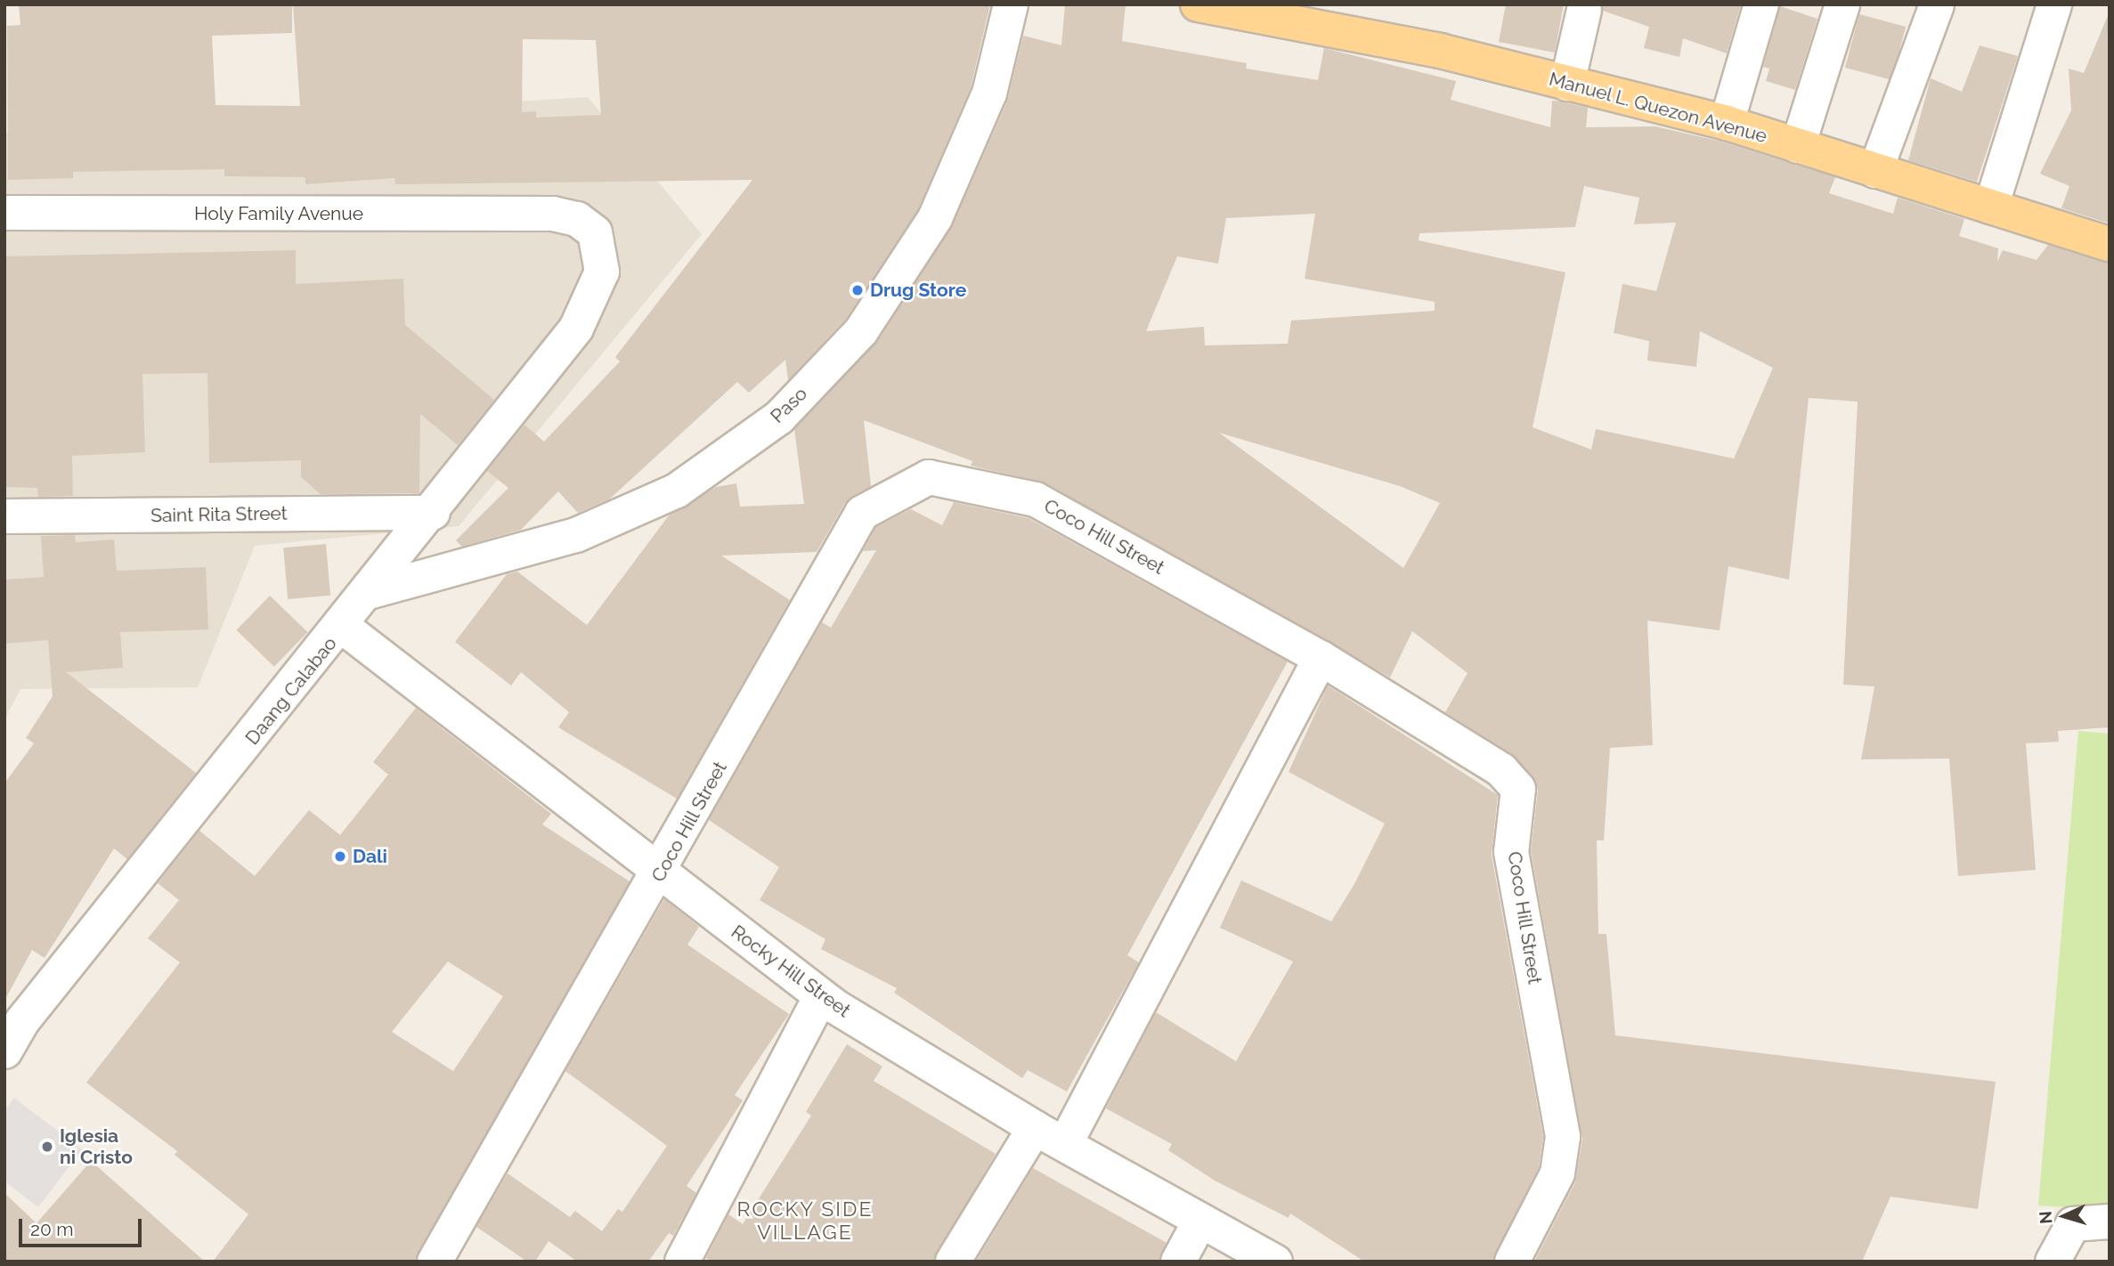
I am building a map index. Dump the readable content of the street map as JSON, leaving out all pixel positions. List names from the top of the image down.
{
  "streets": {
    "main road": ["Manuel L. Quezon Avenue"],
    "street": [
      "Holy Family Avenue",
      "Paso",
      "Saint Rita Street",
      "Coco Hill Street",
      "Daang Calabao",
      "Rocky Hill Street"
    ]
  },
  "crossings": [
    ["Holy Family Avenue", "Daang Calabao"],
    ["Paso", "Daang Calabao"],
    ["Saint Rita Street", "Daang Calabao"],
    ["Coco Hill Street", "Rocky Hill Street"],
    ["Daang Calabao", "Rocky Hill Street"]
  ],
  "districts": ["ROCKY SIDE VILLAGE"],
  "places": ["Drug Store", "Dali", "Iglesia ni Cristo"],
  "scale_bar": "20 m",
  "north": "left"
}
